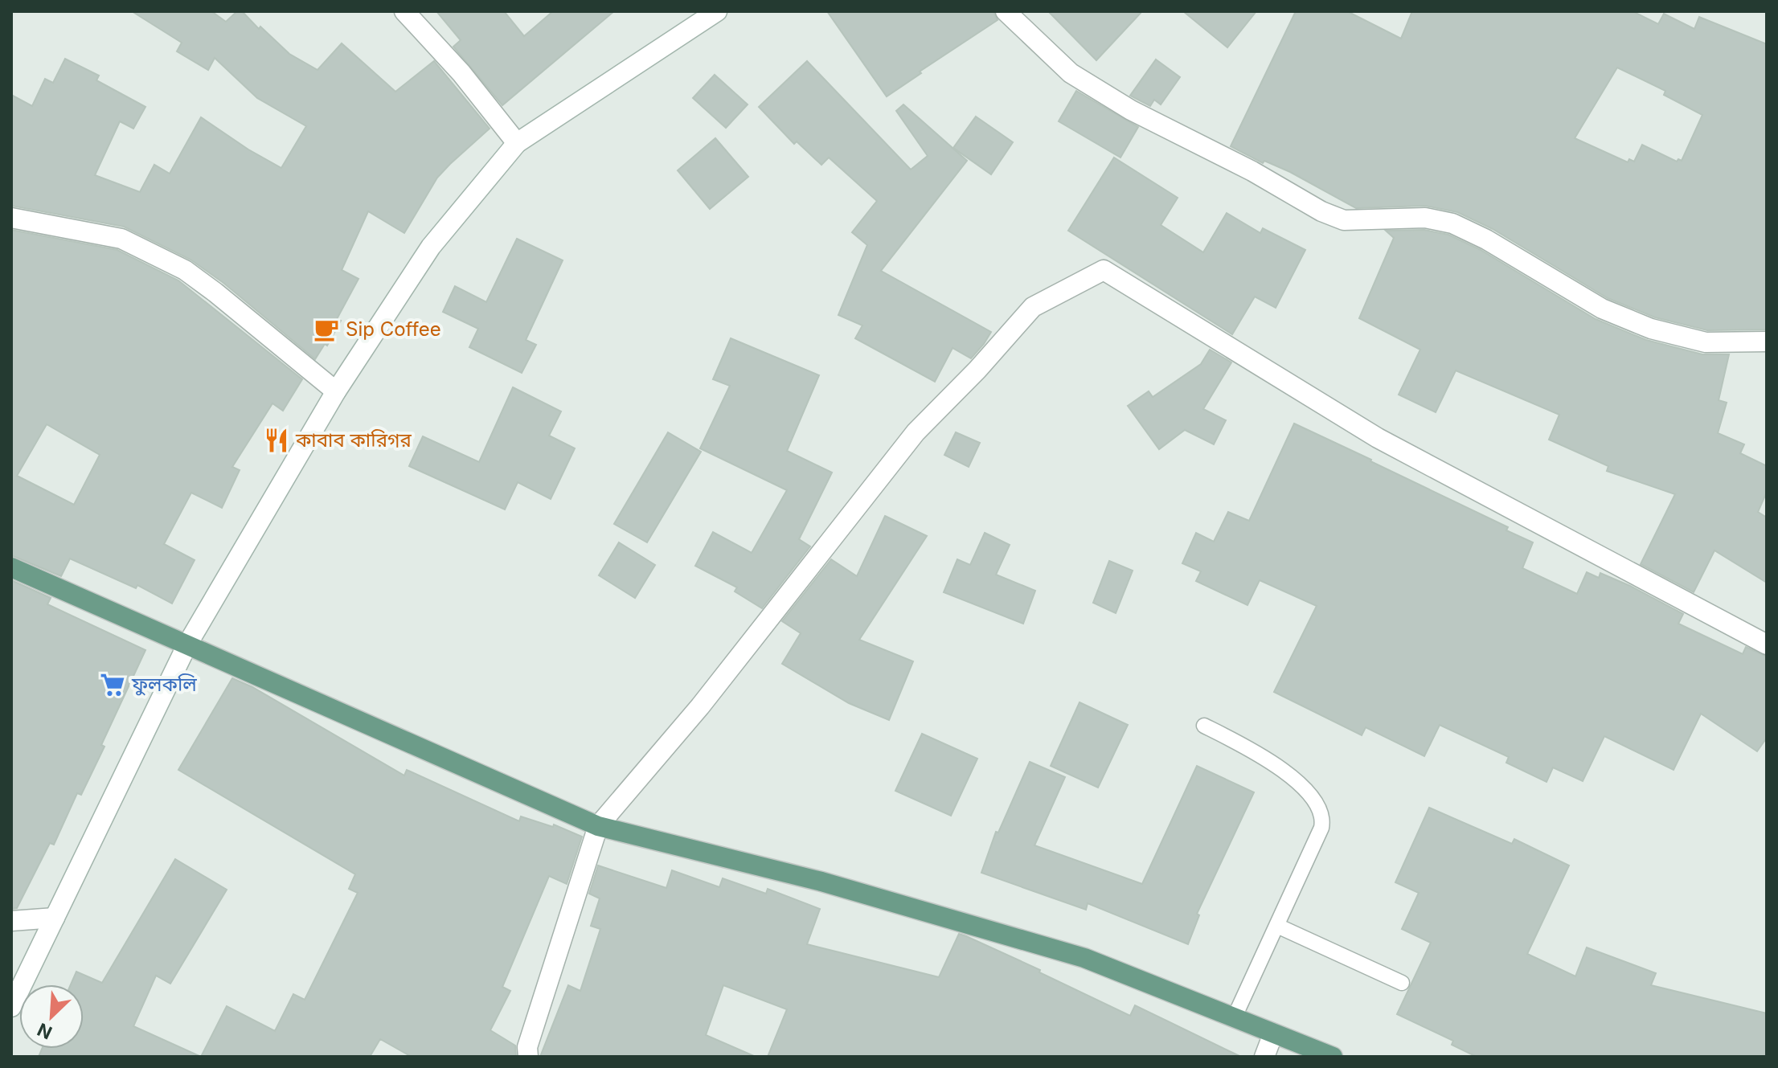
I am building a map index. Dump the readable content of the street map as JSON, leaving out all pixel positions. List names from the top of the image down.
{
  "places": {
    "cafe": ["Sip Coffee"],
    "restaurant": ["কাবাব কারিগর"],
    "supermarket": ["ফুলকলি"]
  },
  "north": "bottom left"
}
